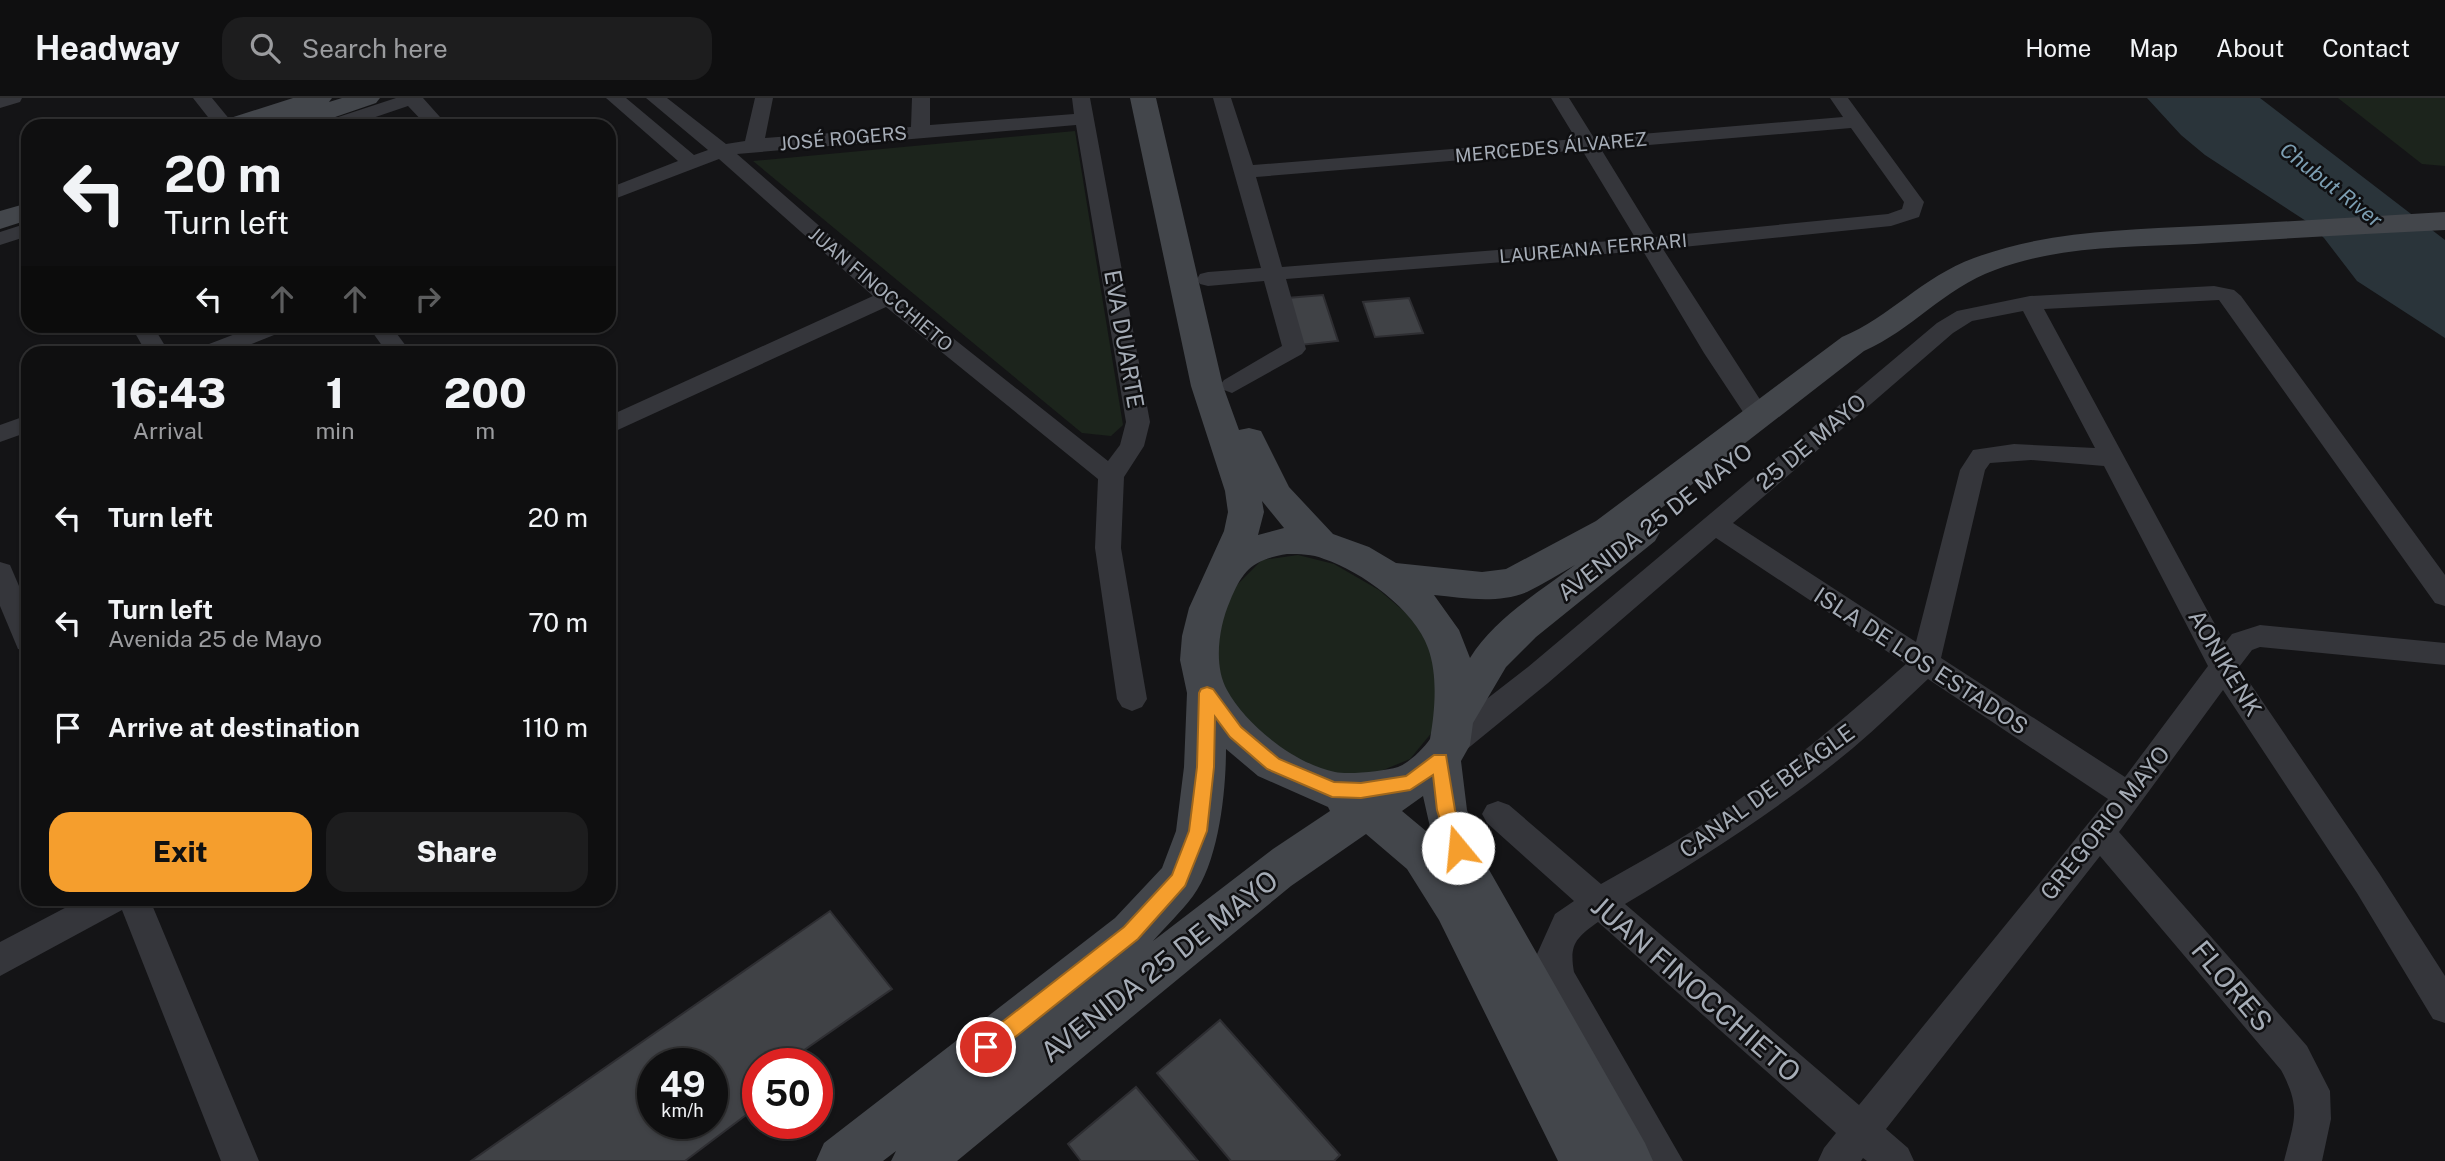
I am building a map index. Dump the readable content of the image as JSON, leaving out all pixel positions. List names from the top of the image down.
{
  "streets": {
    "main road": ["AVENIDA 25 DE MAYO"],
    "street": [
      "JOSÉ ROGERS",
      "MERCEDES ÁLVAREZ",
      "LAUREANA FERRARI",
      "JUAN FINOCCHIETO",
      "EVA DUARTE",
      "25 DE MAYO",
      "ISLA DE LOS ESTADOS",
      "AONIKENK",
      "CANAL DE BEAGLE",
      "GREGORIO MAYO",
      "FLORES"
    ]
  },
  "crossings": [
    ["JOSÉ ROGERS", "JUAN FINOCCHIETO"],
    ["JOSÉ ROGERS", "EVA DUARTE"],
    ["MERCEDES ÁLVAREZ", "LAUREANA FERRARI"],
    ["JUAN FINOCCHIETO", "EVA DUARTE"],
    ["JUAN FINOCCHIETO", "CANAL DE BEAGLE"],
    ["JUAN FINOCCHIETO", "GREGORIO MAYO"],
    ["25 DE MAYO", "AVENIDA 25 DE MAYO"],
    ["25 DE MAYO", "ISLA DE LOS ESTADOS"],
    ["25 DE MAYO", "AONIKENK"],
    ["ISLA DE LOS ESTADOS", "CANAL DE BEAGLE"],
    ["ISLA DE LOS ESTADOS", "GREGORIO MAYO"],
    ["AONIKENK", "GREGORIO MAYO"],
    ["GREGORIO MAYO", "FLORES"]
  ],
  "water": ["Chubut River"],
  "page": {
    "header": "Headway",
    "search": "Search here",
    "nav": [
      "Home",
      "Map",
      "About",
      "Contact"
    ],
    "turn": ["20 m", "Turn left"],
    "eta": [
      "16:43",
      "Arrival",
      "1",
      "min",
      "200",
      "m"
    ],
    "list": [
      {
        "name": "Turn left",
        "value": "20 m"
      },
      {
        "name": "Turn left",
        "note": "Avenida 25 de Mayo",
        "value": "70 m"
      },
      {
        "name": "Arrive at destination",
        "value": "110 m"
      }
    ],
    "buttons": ["Exit", "Share"],
    "speed": "49 km/h",
    "limit": "50"
  }
}
